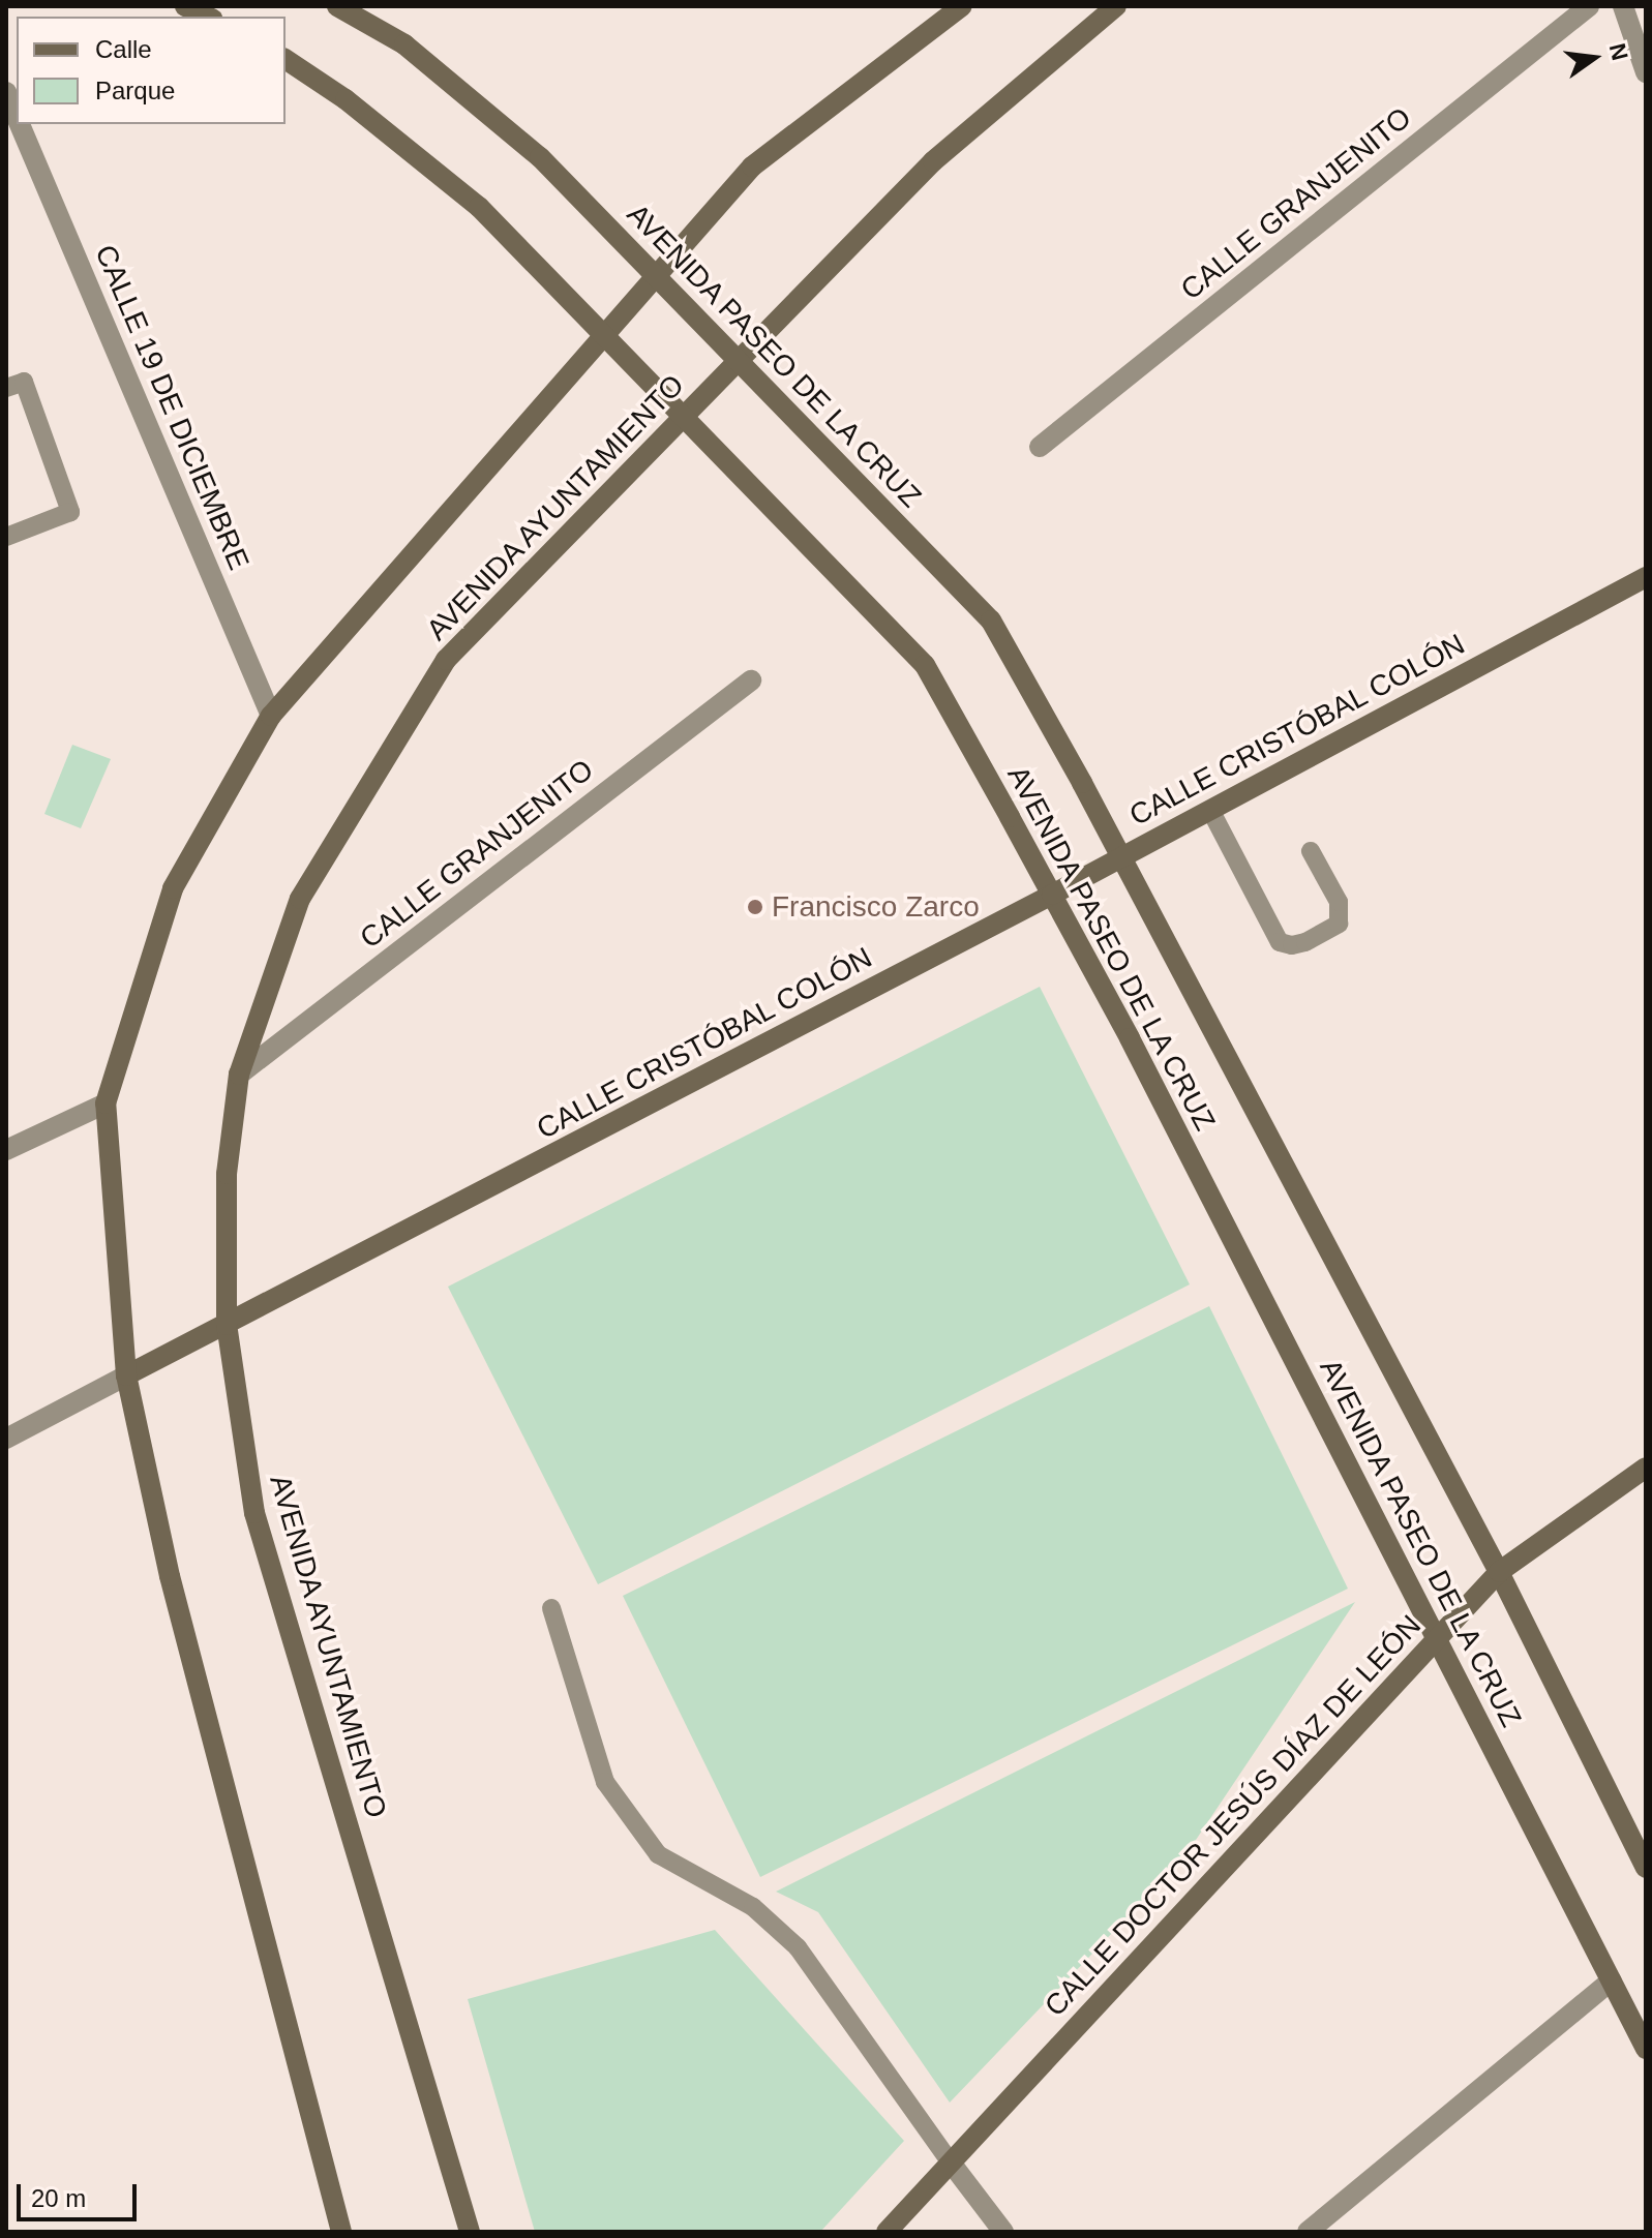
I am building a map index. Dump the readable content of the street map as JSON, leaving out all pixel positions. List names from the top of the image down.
{
  "streets": {
    "main road": [
      "AVENIDA PASEO DE LA CRUZ",
      "AVENIDA AYUNTAMIENTO",
      "CALLE CRISTÓBAL COLÓN",
      "CALLE DOCTOR JESÚS DÍAZ DE LEÓN"
    ],
    "street": ["CALLE GRANJENITO", "CALLE 19 DE DICIEMBRE"]
  },
  "crossings": [
    ["CALLE GRANJENITO", "AVENIDA AYUNTAMIENTO"],
    ["AVENIDA PASEO DE LA CRUZ", "CALLE CRISTÓBAL COLÓN"],
    ["AVENIDA PASEO DE LA CRUZ", "CALLE DOCTOR JESÚS DÍAZ DE LEÓN"],
    ["AVENIDA AYUNTAMIENTO", "CALLE CRISTÓBAL COLÓN"]
  ],
  "places": ["Francisco Zarco"],
  "legend": ["Calle", "Parque"],
  "scale_bar": "20 m",
  "north": "right"
}
